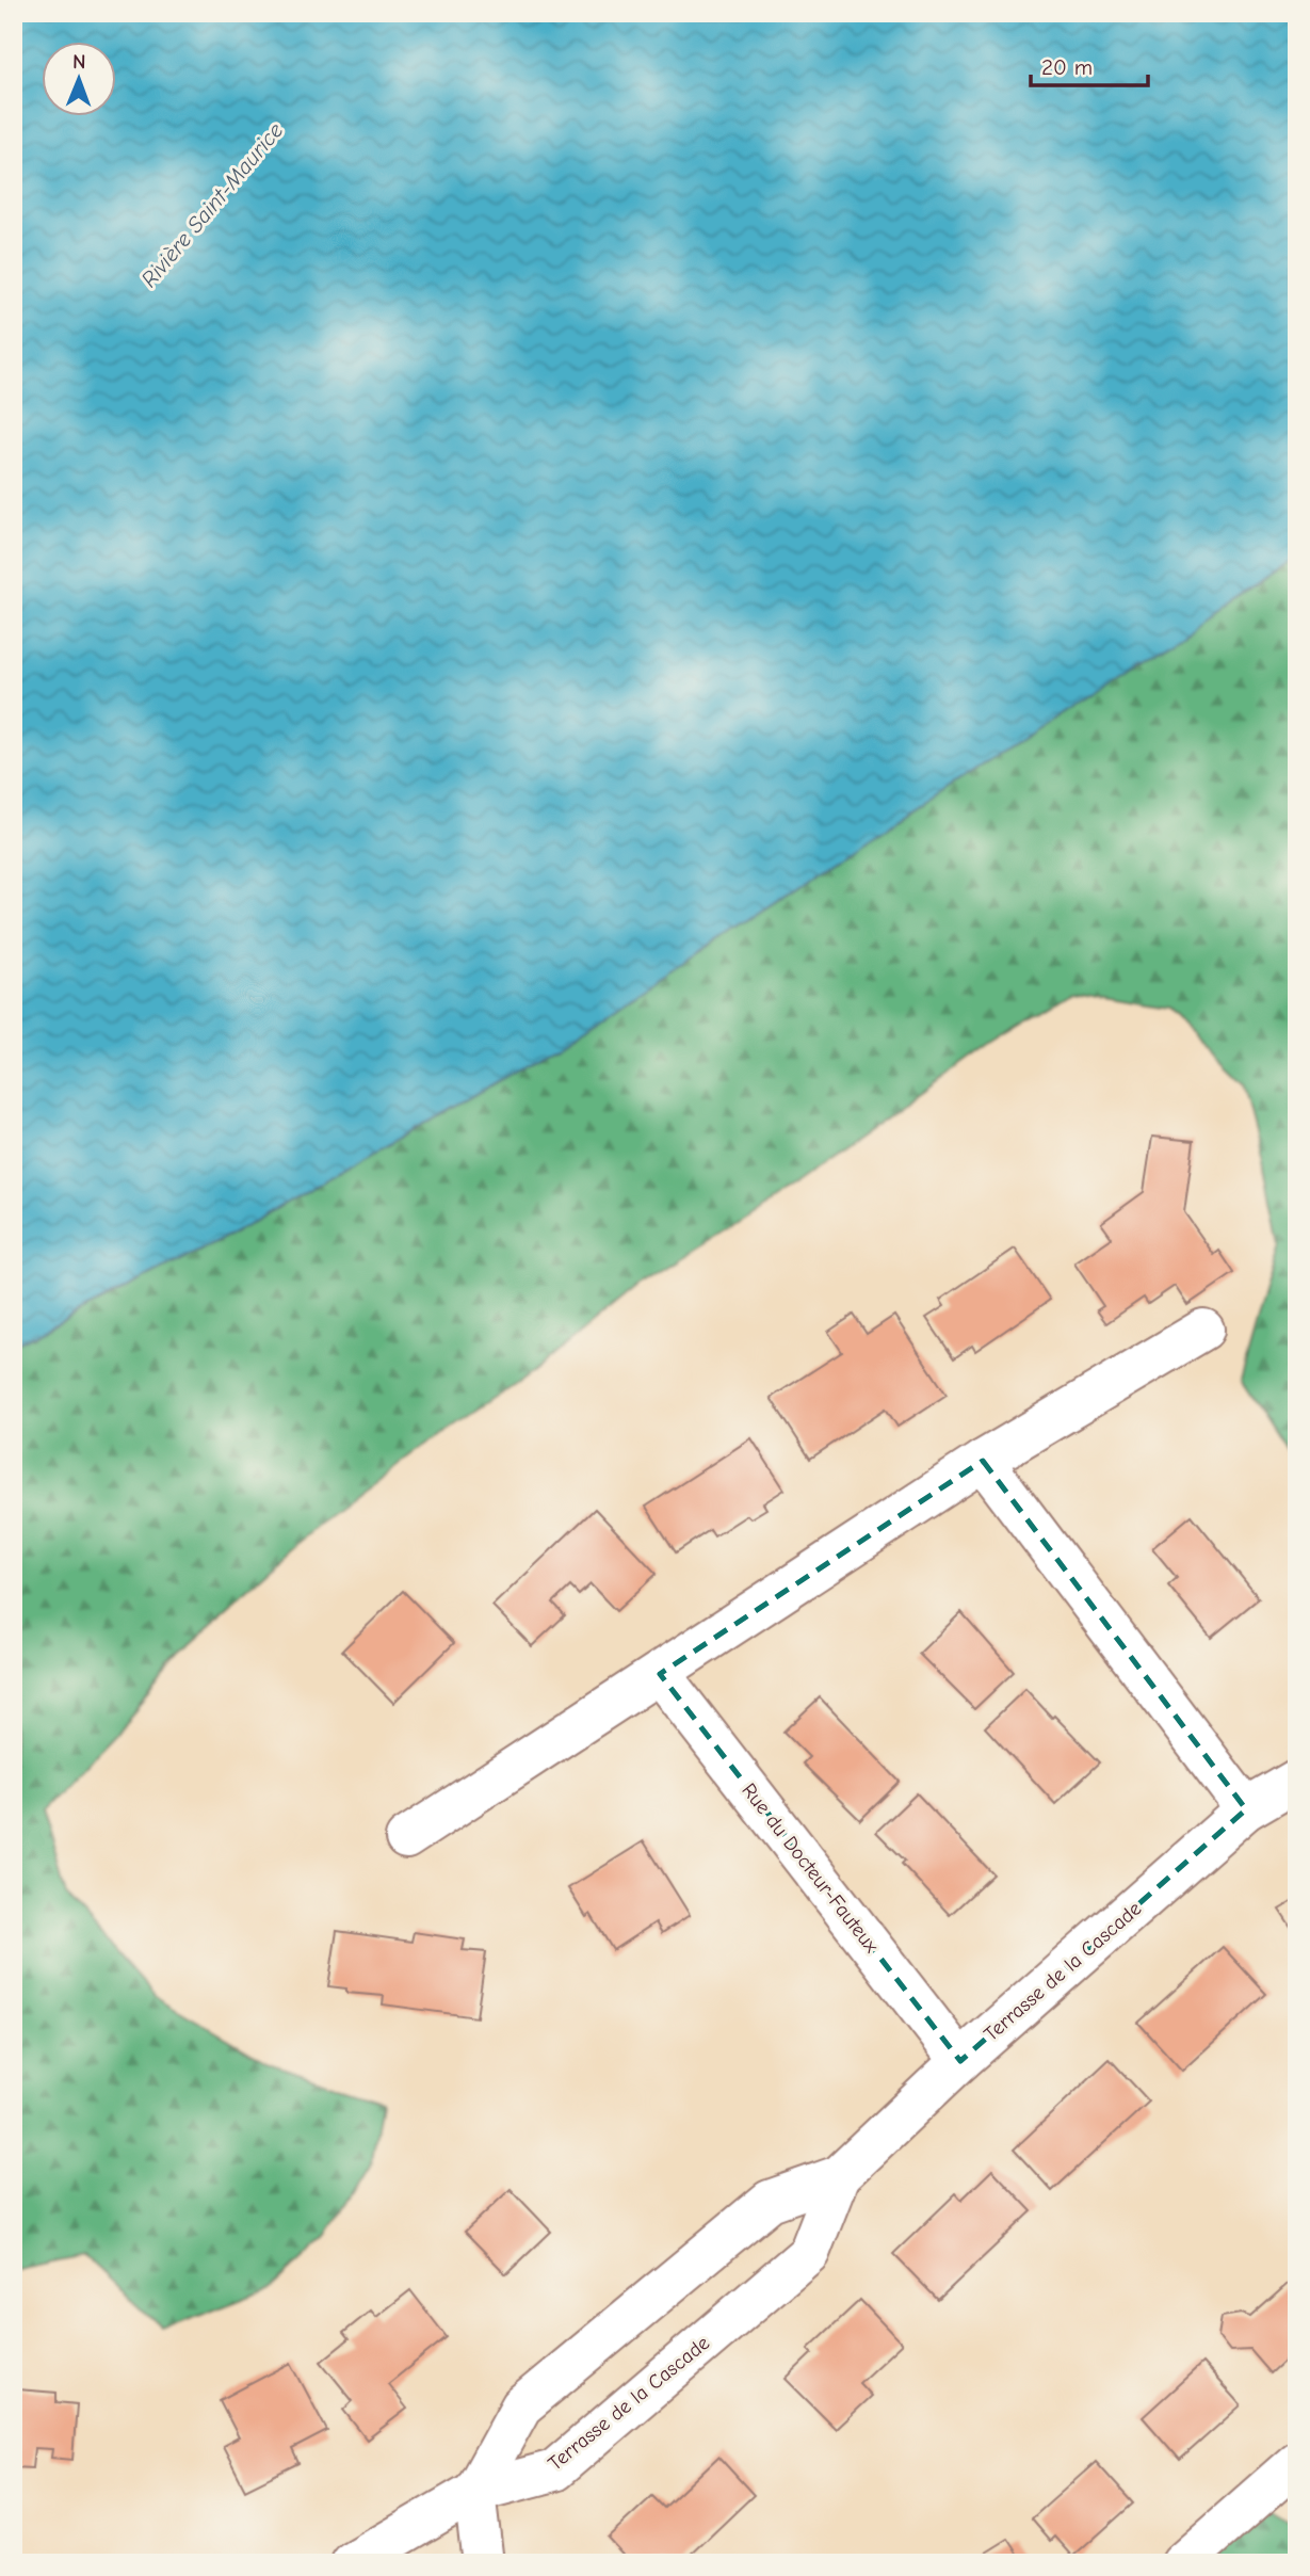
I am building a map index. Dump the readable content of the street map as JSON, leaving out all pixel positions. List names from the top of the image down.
{
  "streets": {
    "street": ["Rue du Docteur-Fauteux", "Terrasse de la Cascade"]
  },
  "crossings": [
    ["Rue du Docteur-Fauteux", "Terrasse de la Cascade"]
  ],
  "water": ["Rivière Saint-Maurice"],
  "scale_bar": "20 m",
  "north": "top"
}
